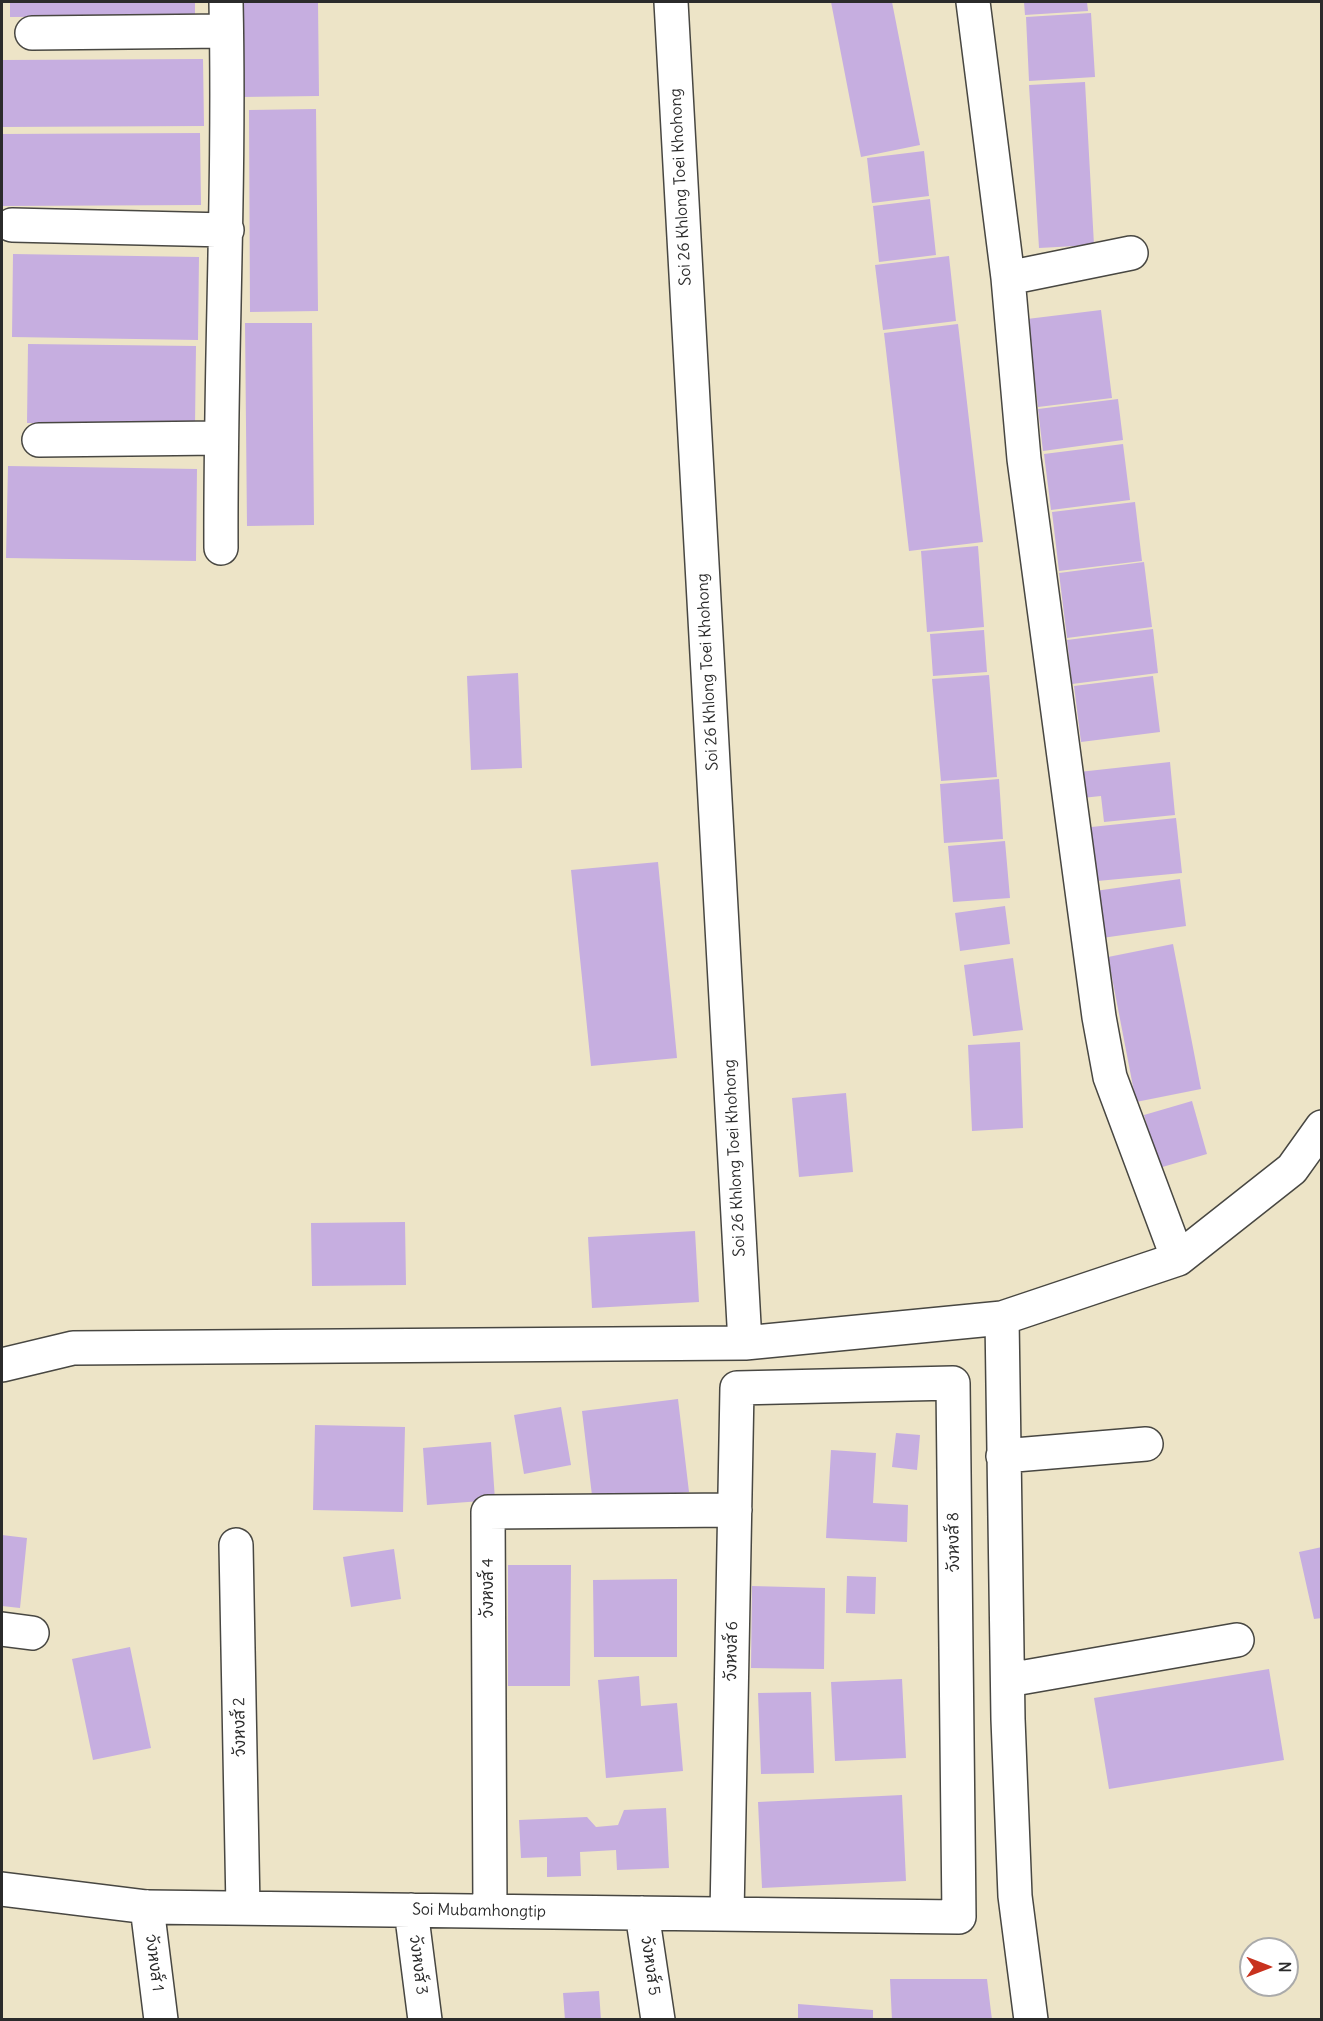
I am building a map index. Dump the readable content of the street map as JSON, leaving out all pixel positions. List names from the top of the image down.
{
  "streets": {
    "street": [
      "Soi 26 Khlong Toei Khohong",
      "วังหงส์ 8",
      "วังหงส์ 4",
      "วังหงส์ 6",
      "วังหงส์ 2",
      "Soi Mubamhongtip",
      "วังหงส์ 1",
      "วังหงส์ 3",
      "วังหงส์ 5"
    ]
  },
  "crossings": [
    ["วังหงส์ 8", "วังหงส์ 6"],
    ["วังหงส์ 8", "Soi Mubamhongtip"],
    ["วังหงส์ 4", "วังหงส์ 6"],
    ["วังหงส์ 4", "Soi Mubamhongtip"],
    ["วังหงส์ 6", "Soi Mubamhongtip"],
    ["วังหงส์ 2", "Soi Mubamhongtip"],
    ["Soi Mubamhongtip", "วังหงส์ 1"],
    ["Soi Mubamhongtip", "วังหงส์ 3"],
    ["Soi Mubamhongtip", "วังหงส์ 5"]
  ],
  "north": "right"
}
